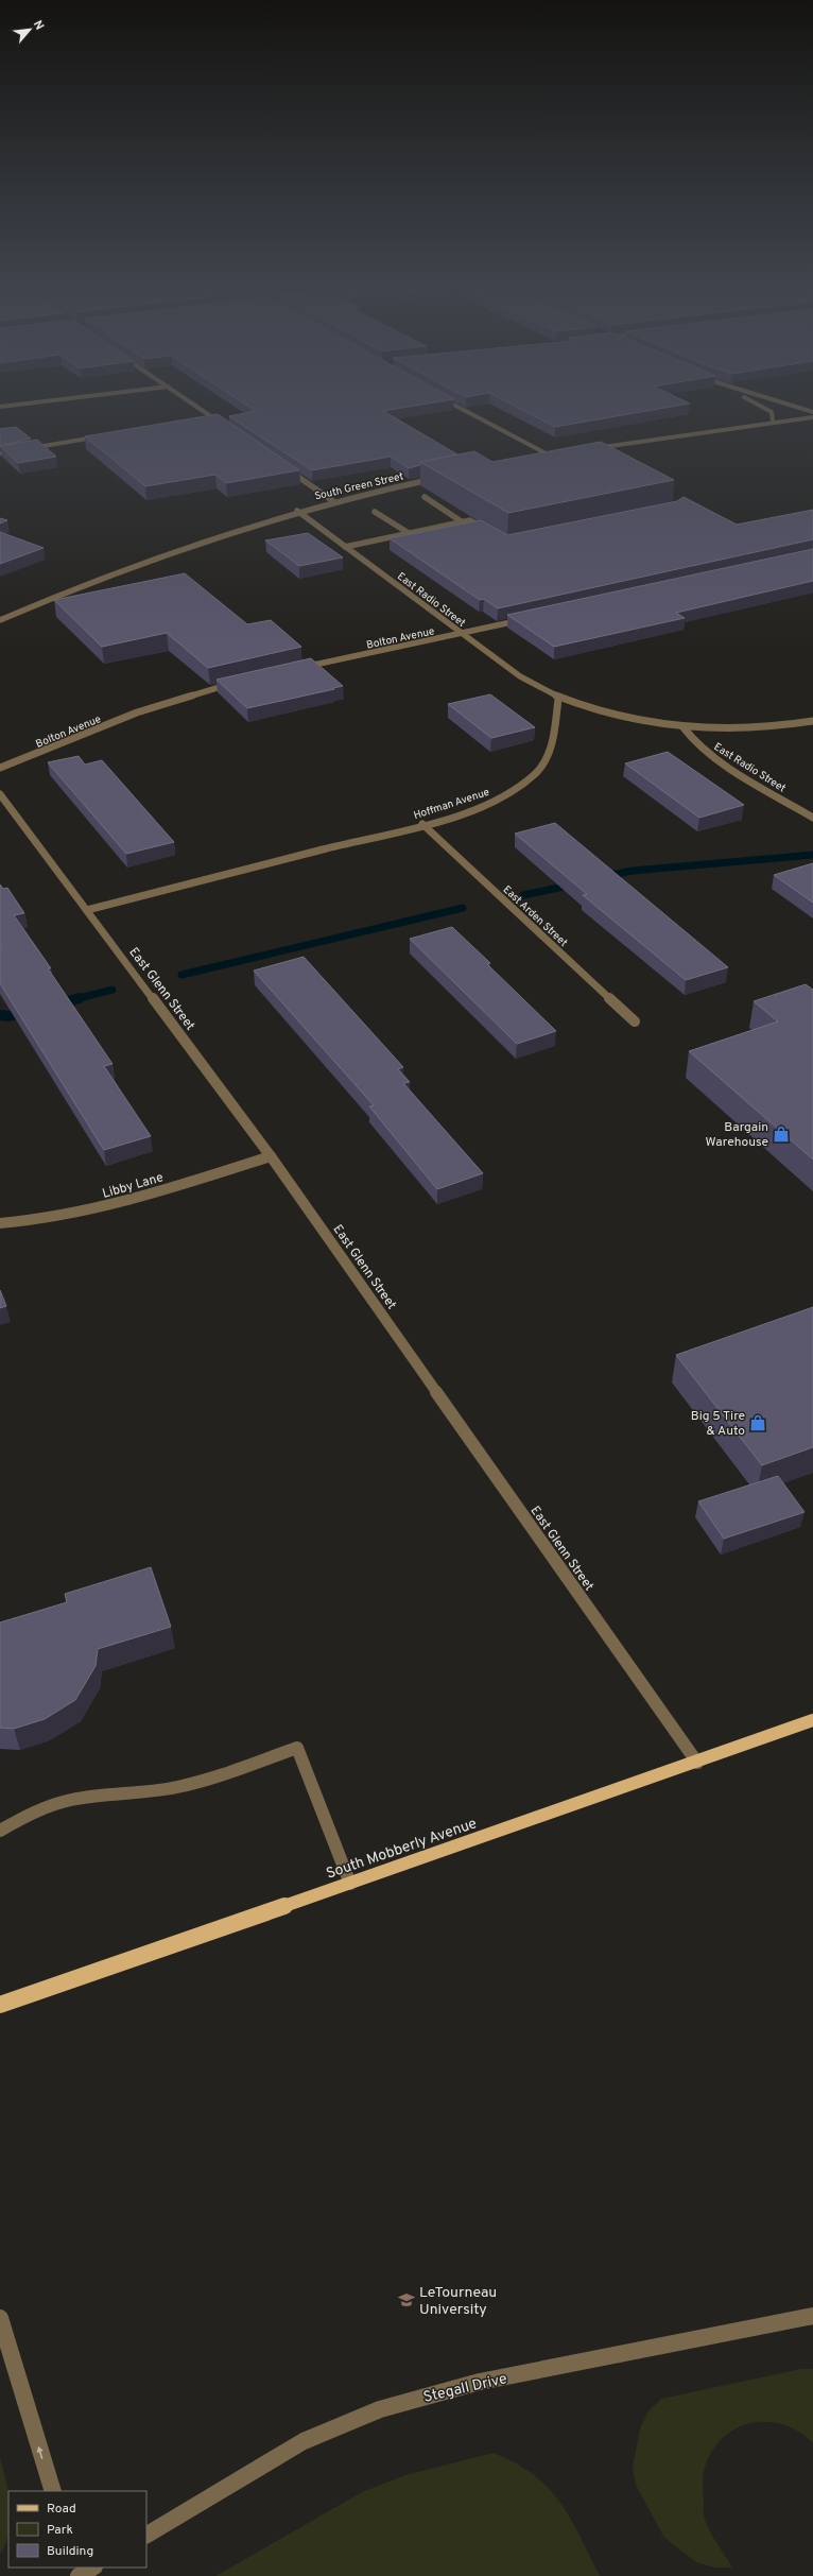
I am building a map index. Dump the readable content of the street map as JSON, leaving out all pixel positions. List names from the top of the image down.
{
  "streets": {
    "main road": ["South Mobberly Avenue"],
    "street": [
      "South Green Street",
      "East Radio Street",
      "Bolton Avenue",
      "Hoffman Avenue",
      "East Arden Street",
      "East Glenn Street",
      "Libby Lane",
      "Stegall Drive"
    ]
  },
  "crossings": [
    ["South Green Street", "East Radio Street"],
    ["East Radio Street", "Bolton Avenue"],
    ["East Radio Street", "Hoffman Avenue"],
    ["Hoffman Avenue", "East Arden Street"],
    ["Hoffman Avenue", "East Glenn Street"],
    ["East Glenn Street", "Libby Lane"],
    ["East Glenn Street", "South Mobberly Avenue"]
  ],
  "places": {
    "shop": ["Bargain Warehouse", "Big 5 Tire & Auto"],
    "school or university": ["LeTourneau University"]
  },
  "legend": ["Road", "Park", "Building"],
  "north": "top right"
}
